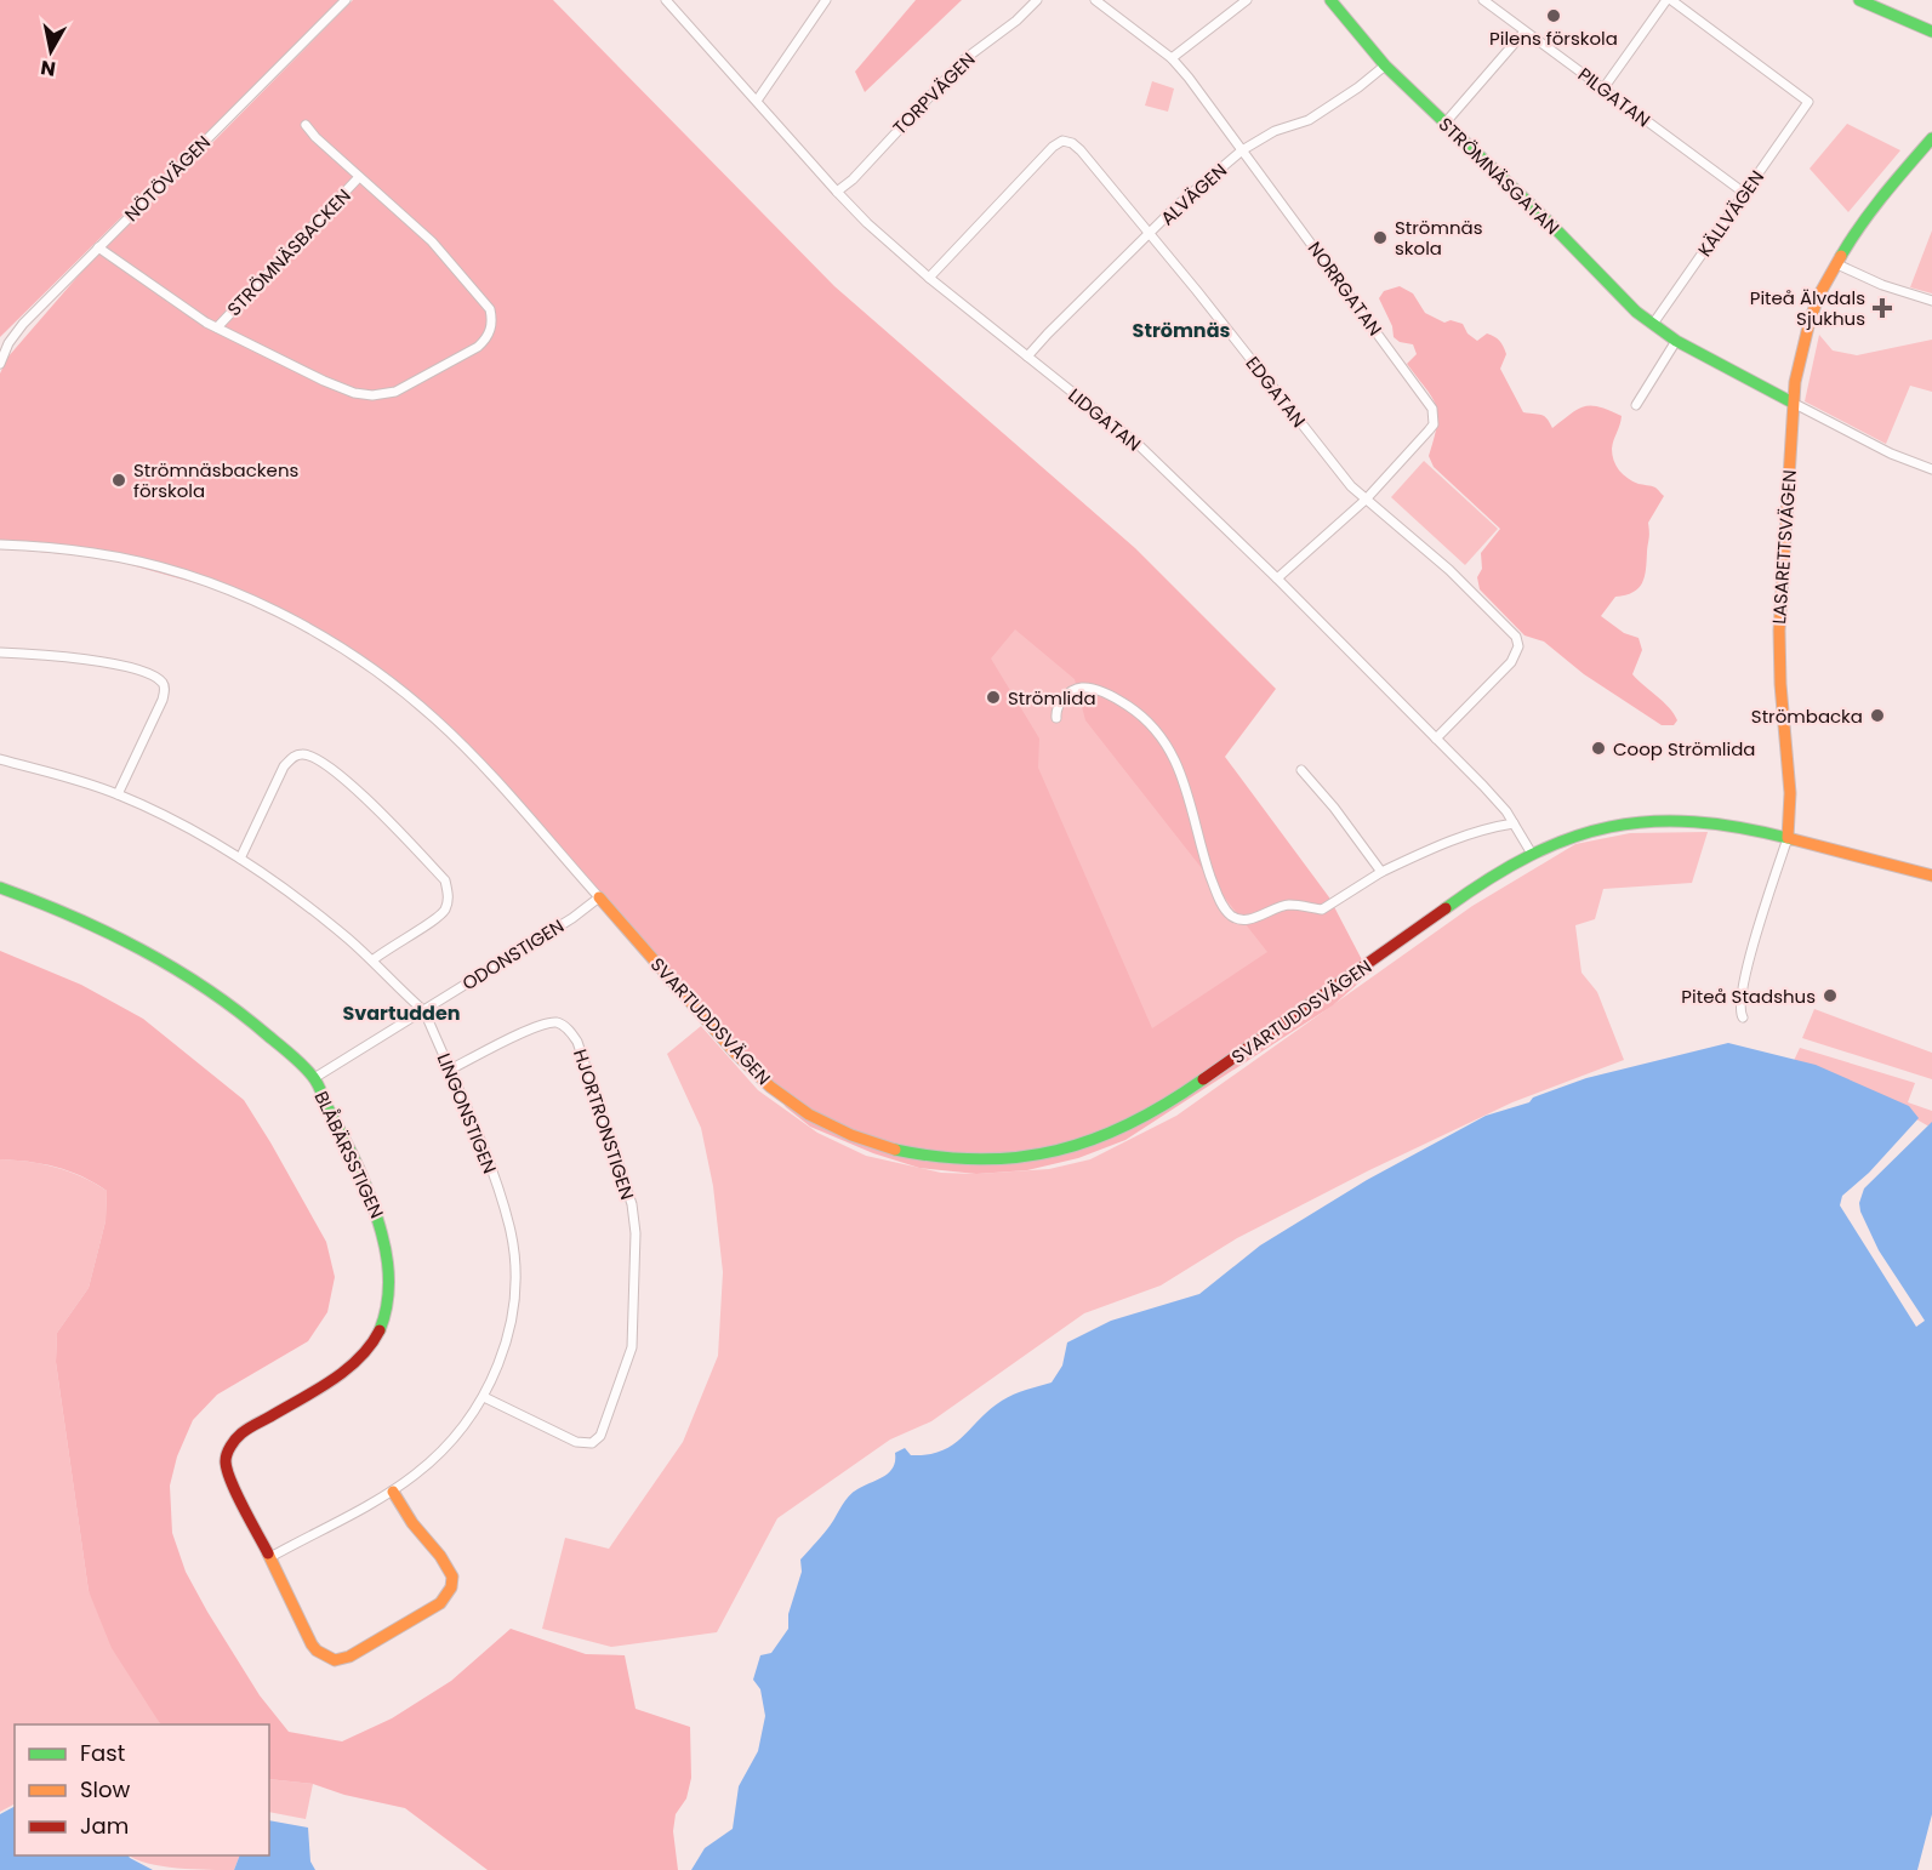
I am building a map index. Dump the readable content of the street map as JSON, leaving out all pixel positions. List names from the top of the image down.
{
  "streets": {
    "street": [
      "TORPVÄGEN",
      "PILGATAN",
      "STRÖMNÄSGATAN",
      "NÖTÖVÄGEN",
      "ALVÄGEN",
      "KÄLLVÄGEN",
      "STRÖMNÄSBACKEN",
      "NORRGATAN",
      "EDGATAN",
      "LIDGATAN",
      "LASARETTSVÄGEN",
      "ODONSTIGEN",
      "SVARTUDDSVÄGEN",
      "LINGONSTIGEN",
      "HJORTRONSTIGEN",
      "BLÅBÄRSSTIGEN"
    ]
  },
  "crossings": [
    ["TORPVÄGEN", "LIDGATAN"],
    ["PILGATAN", "KÄLLVÄGEN"],
    ["STRÖMNÄSGATAN", "ALVÄGEN"],
    ["STRÖMNÄSGATAN", "KÄLLVÄGEN"],
    ["STRÖMNÄSGATAN", "LASARETTSVÄGEN"],
    ["NÖTÖVÄGEN", "STRÖMNÄSBACKEN"],
    ["ALVÄGEN", "NORRGATAN"],
    ["ALVÄGEN", "EDGATAN"],
    ["ALVÄGEN", "LIDGATAN"],
    ["NORRGATAN", "EDGATAN"],
    ["NORRGATAN", "LIDGATAN"],
    ["EDGATAN", "LIDGATAN"],
    ["LIDGATAN", "SVARTUDDSVÄGEN"],
    ["LASARETTSVÄGEN", "SVARTUDDSVÄGEN"],
    ["ODONSTIGEN", "SVARTUDDSVÄGEN"],
    ["ODONSTIGEN", "LINGONSTIGEN"],
    ["ODONSTIGEN", "BLÅBÄRSSTIGEN"],
    ["LINGONSTIGEN", "HJORTRONSTIGEN"],
    ["LINGONSTIGEN", "BLÅBÄRSSTIGEN"]
  ],
  "districts": ["Strömnäs", "Svartudden"],
  "places": {
    "other": [
      "Pilens förskola",
      "Strömnäs skola",
      "Strömnäsbackens förskola",
      "Strömlida",
      "Strömbacka",
      "Coop Strömlida",
      "Piteå Stadshus"
    ],
    "health": ["Piteå Älvdals Sjukhus"]
  },
  "legend": ["Fast", "Slow", "Jam"],
  "north": "bottom"
}
